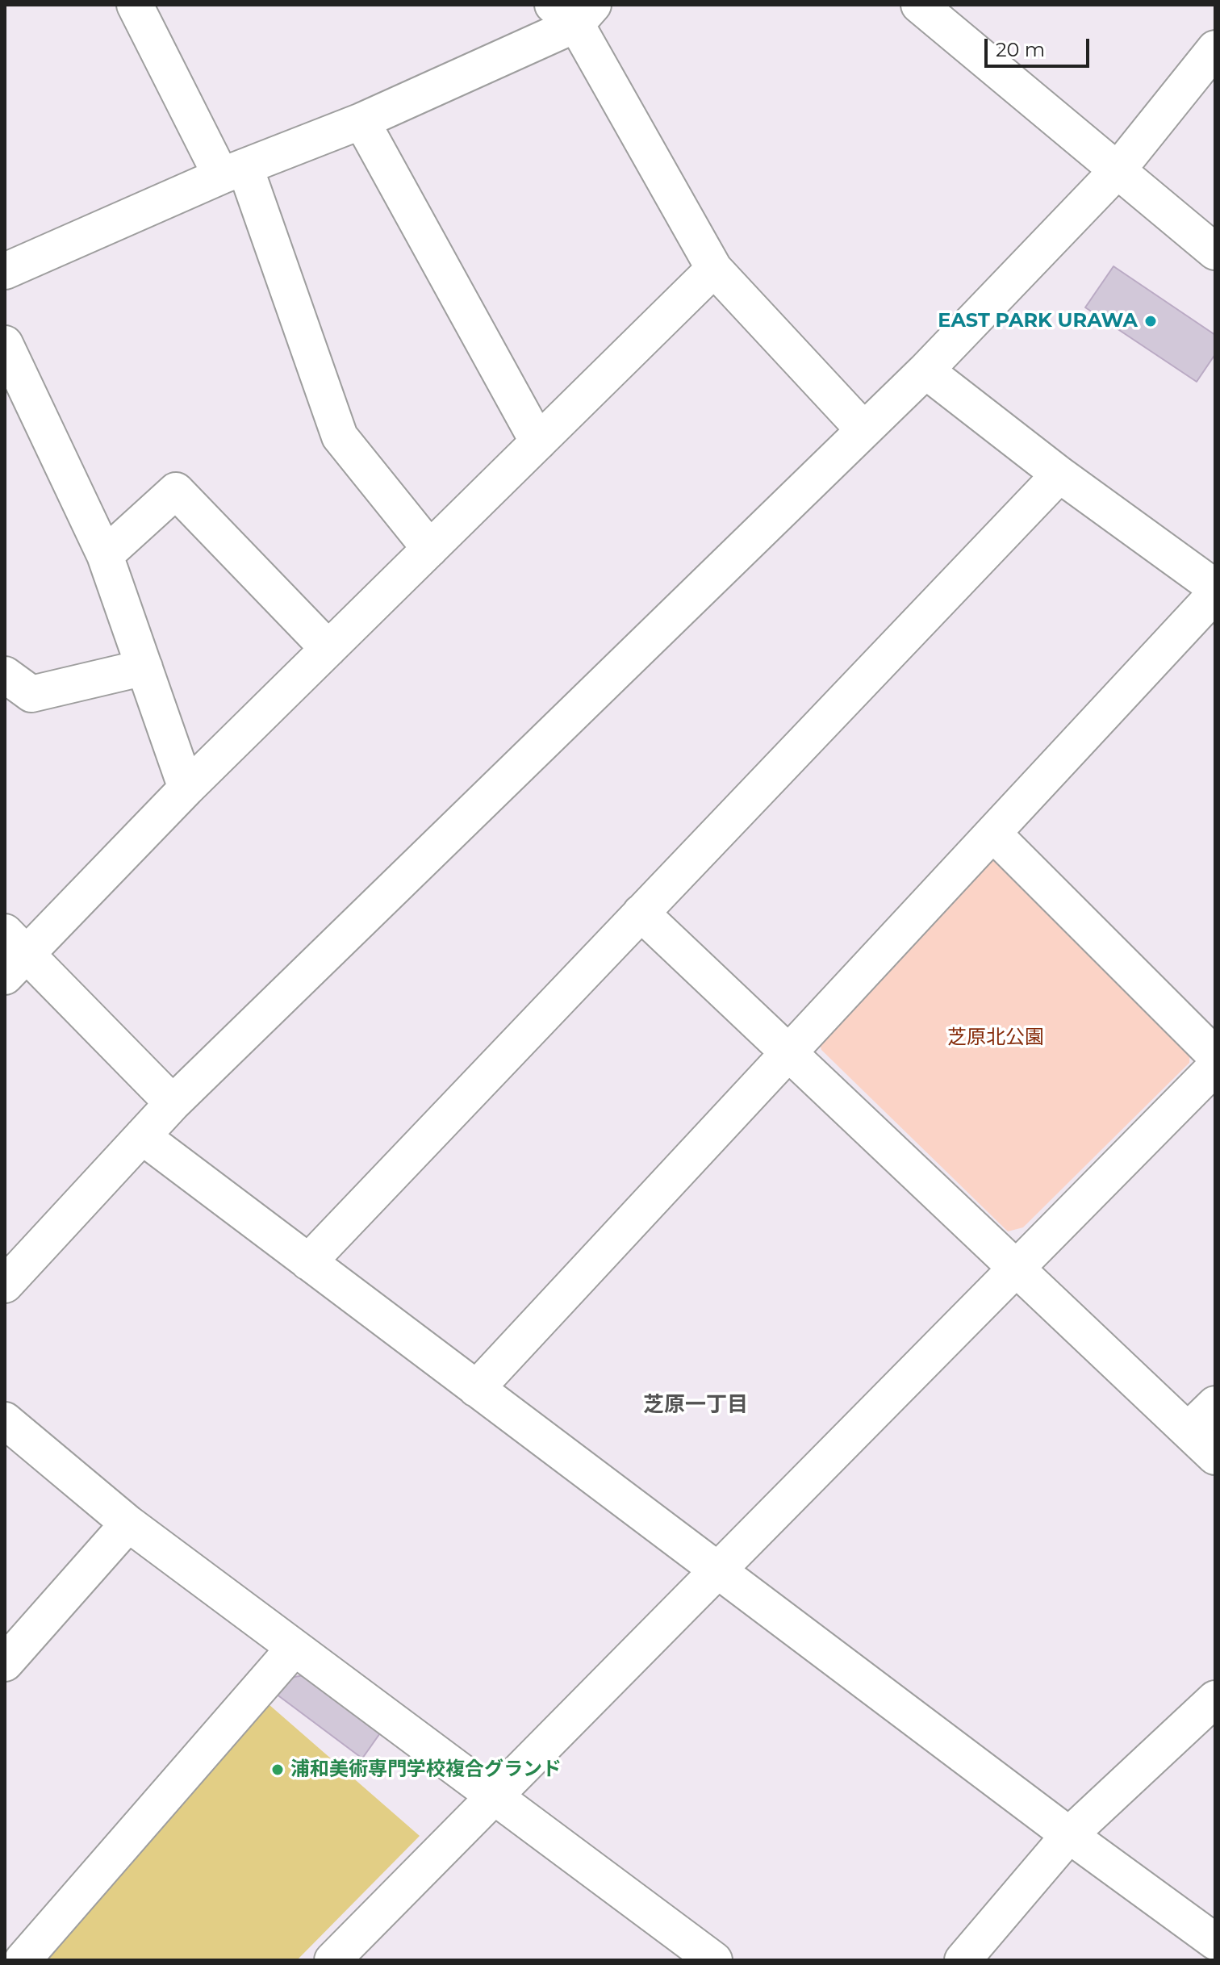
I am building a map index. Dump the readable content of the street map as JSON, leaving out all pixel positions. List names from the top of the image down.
{
  "districts": ["芝原一丁目"],
  "parks": ["芝原北公園"],
  "places": ["EAST PARK URAWA", "浦和美術専門学校複合グランド"],
  "scale_bar": "20 m"
}
